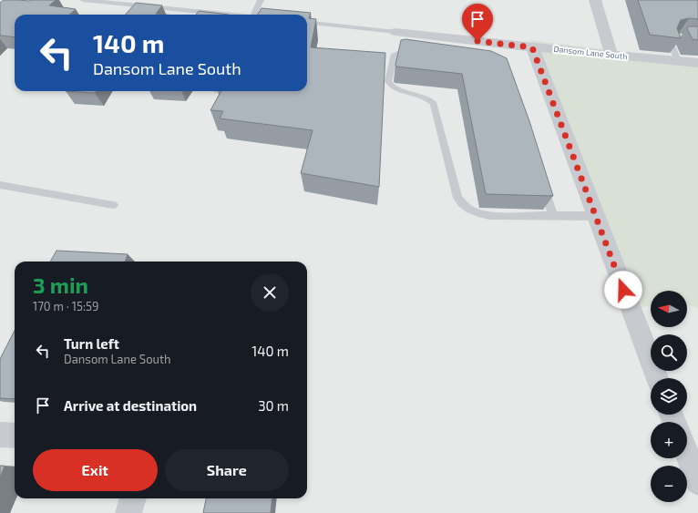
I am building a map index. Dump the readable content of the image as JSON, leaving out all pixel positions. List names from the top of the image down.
{
  "streets": {
    "street": ["Dansom Lane South"]
  },
  "north": "left",
  "page": {
    "turn": ["140 m", "Dansom Lane South"],
    "heading": ["3 min", "170 m · 15:59"],
    "map_buttons": ["+", "−"],
    "list": [
      {
        "name": "Turn left",
        "note": "Dansom Lane South",
        "value": "140 m"
      },
      {
        "name": "Arrive at destination",
        "value": "30 m"
      }
    ],
    "buttons": ["Exit", "Share"]
  }
}
